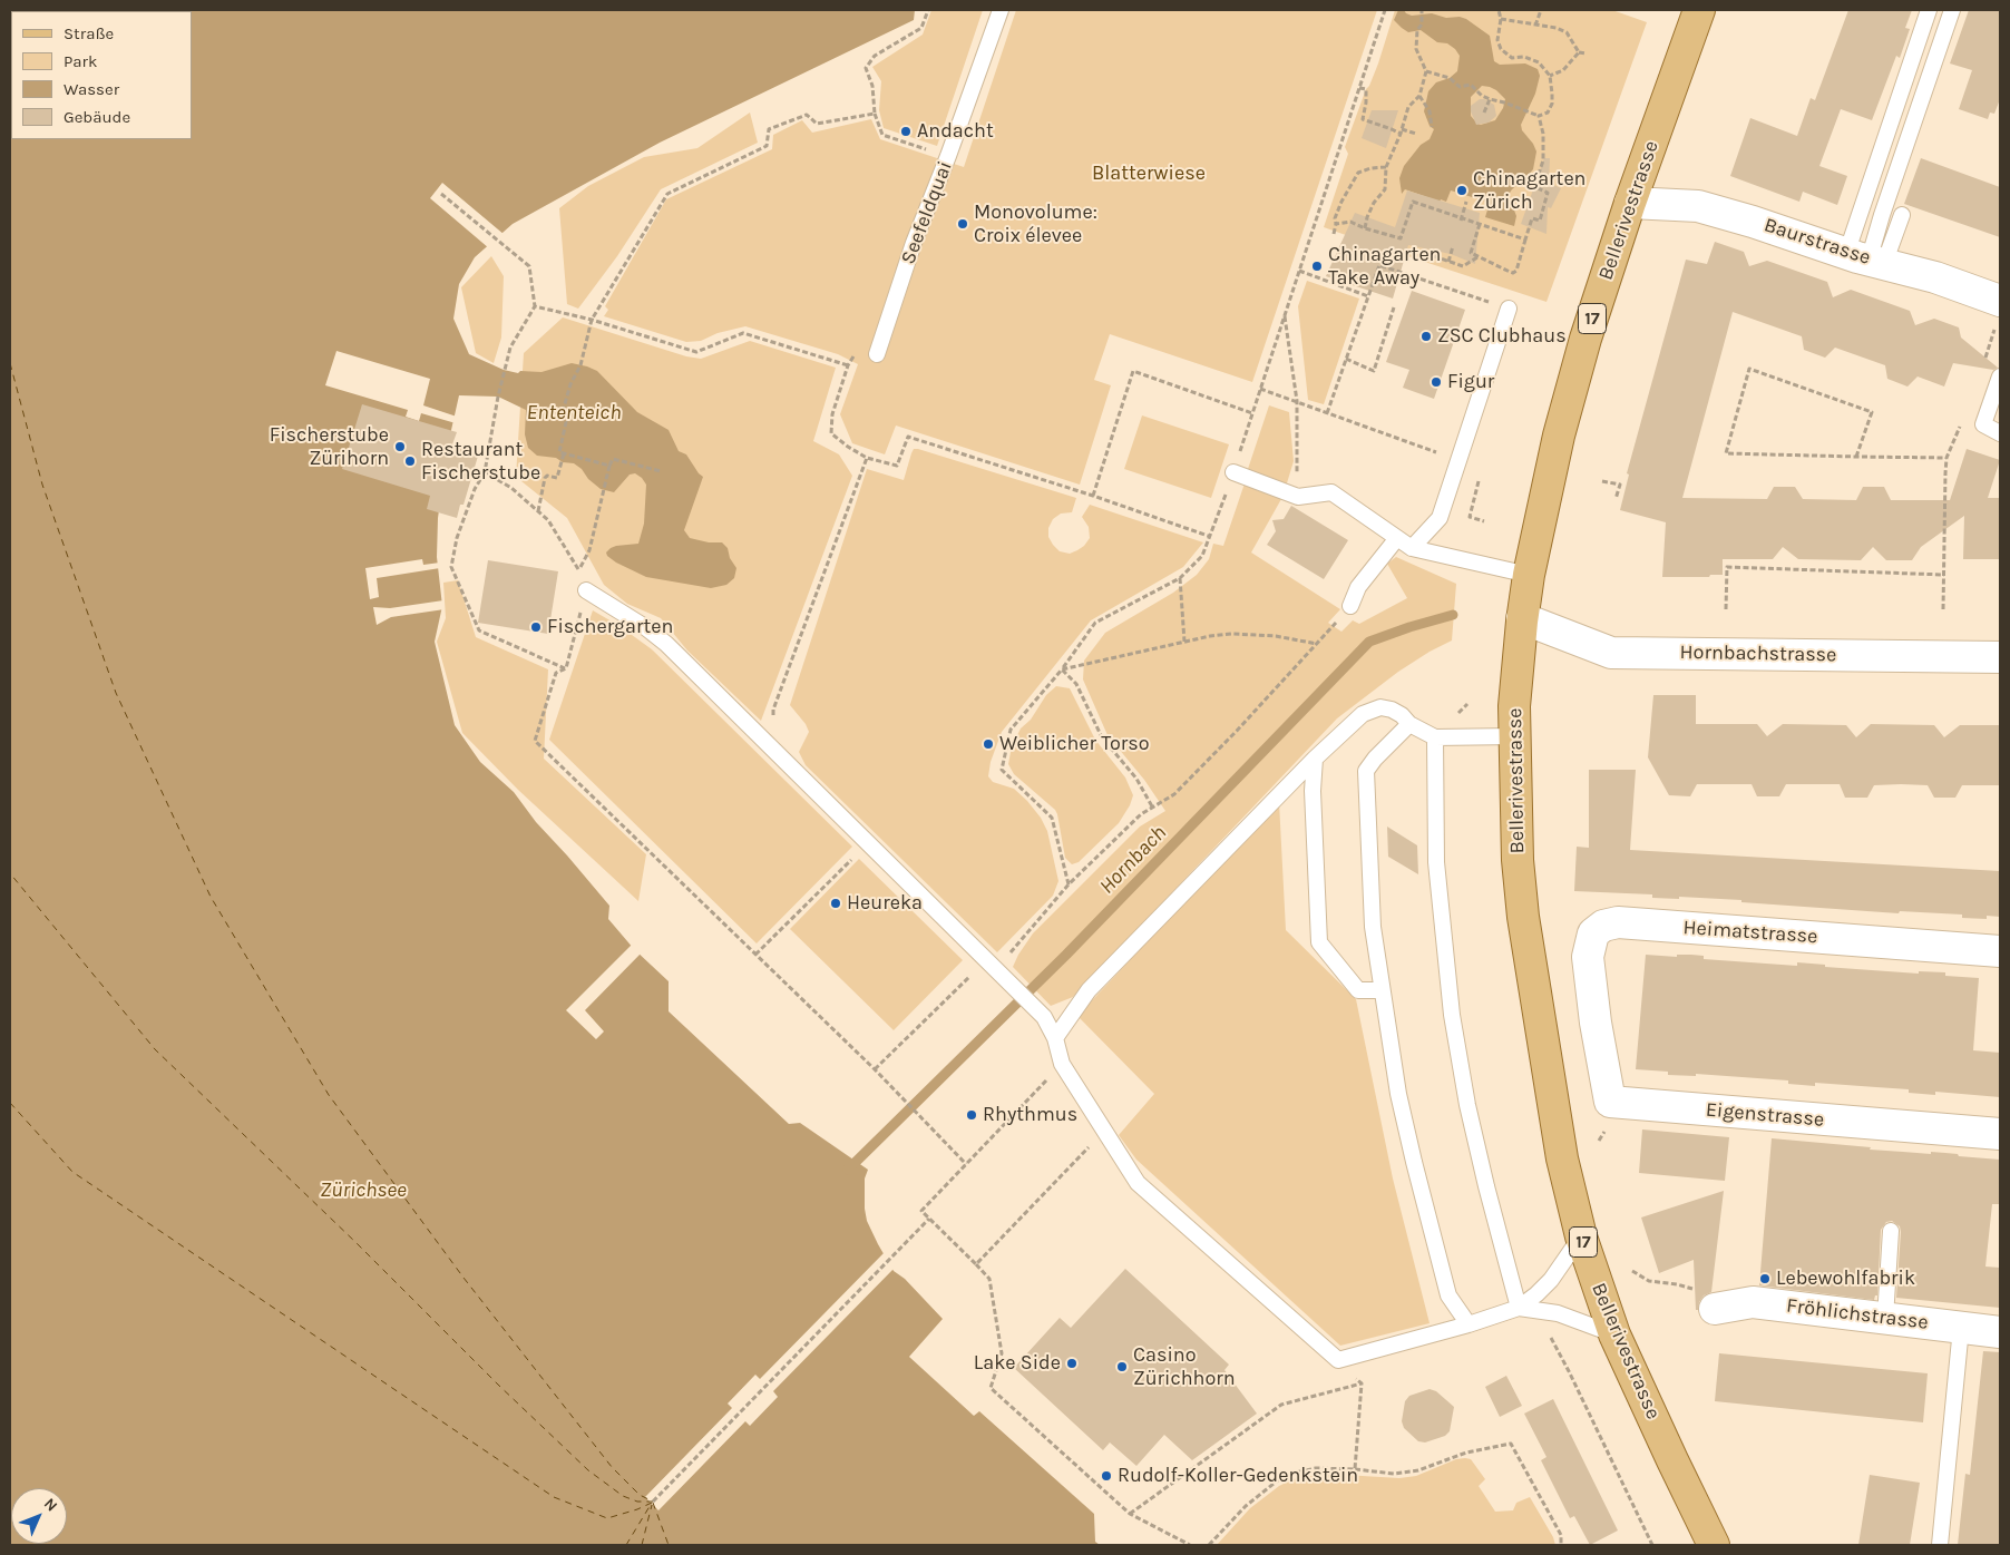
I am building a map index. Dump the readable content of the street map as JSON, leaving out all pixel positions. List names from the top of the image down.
{
  "streets": {
    "main road": ["Bellerivestrasse", "17"],
    "street": [
      "Baurstrasse",
      "Hornbachstrasse",
      "Heimatstrasse",
      "Eigenstrasse",
      "Fröhlichstrasse"
    ],
    "lane": ["Seefeldquai"]
  },
  "crossings": [
    ["Bellerivestrasse", "Baurstrasse"],
    ["Bellerivestrasse", "Hornbachstrasse"],
    ["Heimatstrasse", "Eigenstrasse"]
  ],
  "water": ["Ententeich", "Hornbach", "Zürichsee"],
  "parks": ["Blatterwiese"],
  "places": [
    "Andacht",
    "Chinagarten Zürich",
    "Monovolume: Croix élevee",
    "Chinagarten Take Away",
    "ZSC Clubhaus",
    "Figur",
    "Fischerstube Zürihorn",
    "Restaurant Fischerstube",
    "Fischergarten",
    "Weiblicher Torso",
    "Heureka",
    "Rhythmus",
    "Lebewohlfabrik",
    "Lake Side",
    "Casino Zürichhorn",
    "Rudolf-Koller-Gedenkstein"
  ],
  "legend": [
    "Straße",
    "Park",
    "Wasser",
    "Gebäude"
  ],
  "north": "top right"
}
